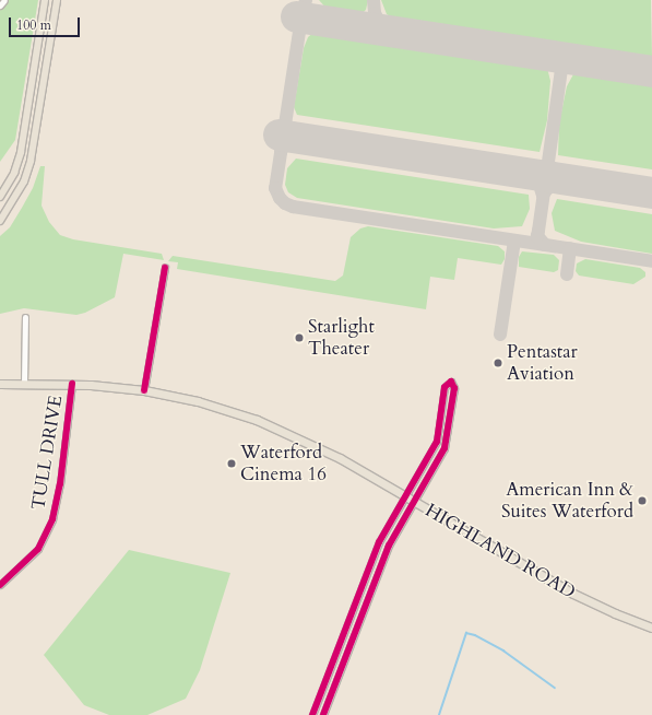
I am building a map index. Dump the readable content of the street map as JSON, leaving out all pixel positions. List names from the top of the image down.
{
  "streets": {
    "highway": ["HIGHLAND ROAD"],
    "street": ["TULL DRIVE"]
  },
  "crossings": [
    ["TULL DRIVE", "HIGHLAND ROAD"]
  ],
  "places": [
    "Starlight Theater",
    "Pentastar Aviation",
    "Waterford Cinema 16",
    "American Inn & Suites Waterford"
  ],
  "scale_bar": "100 m"
}
